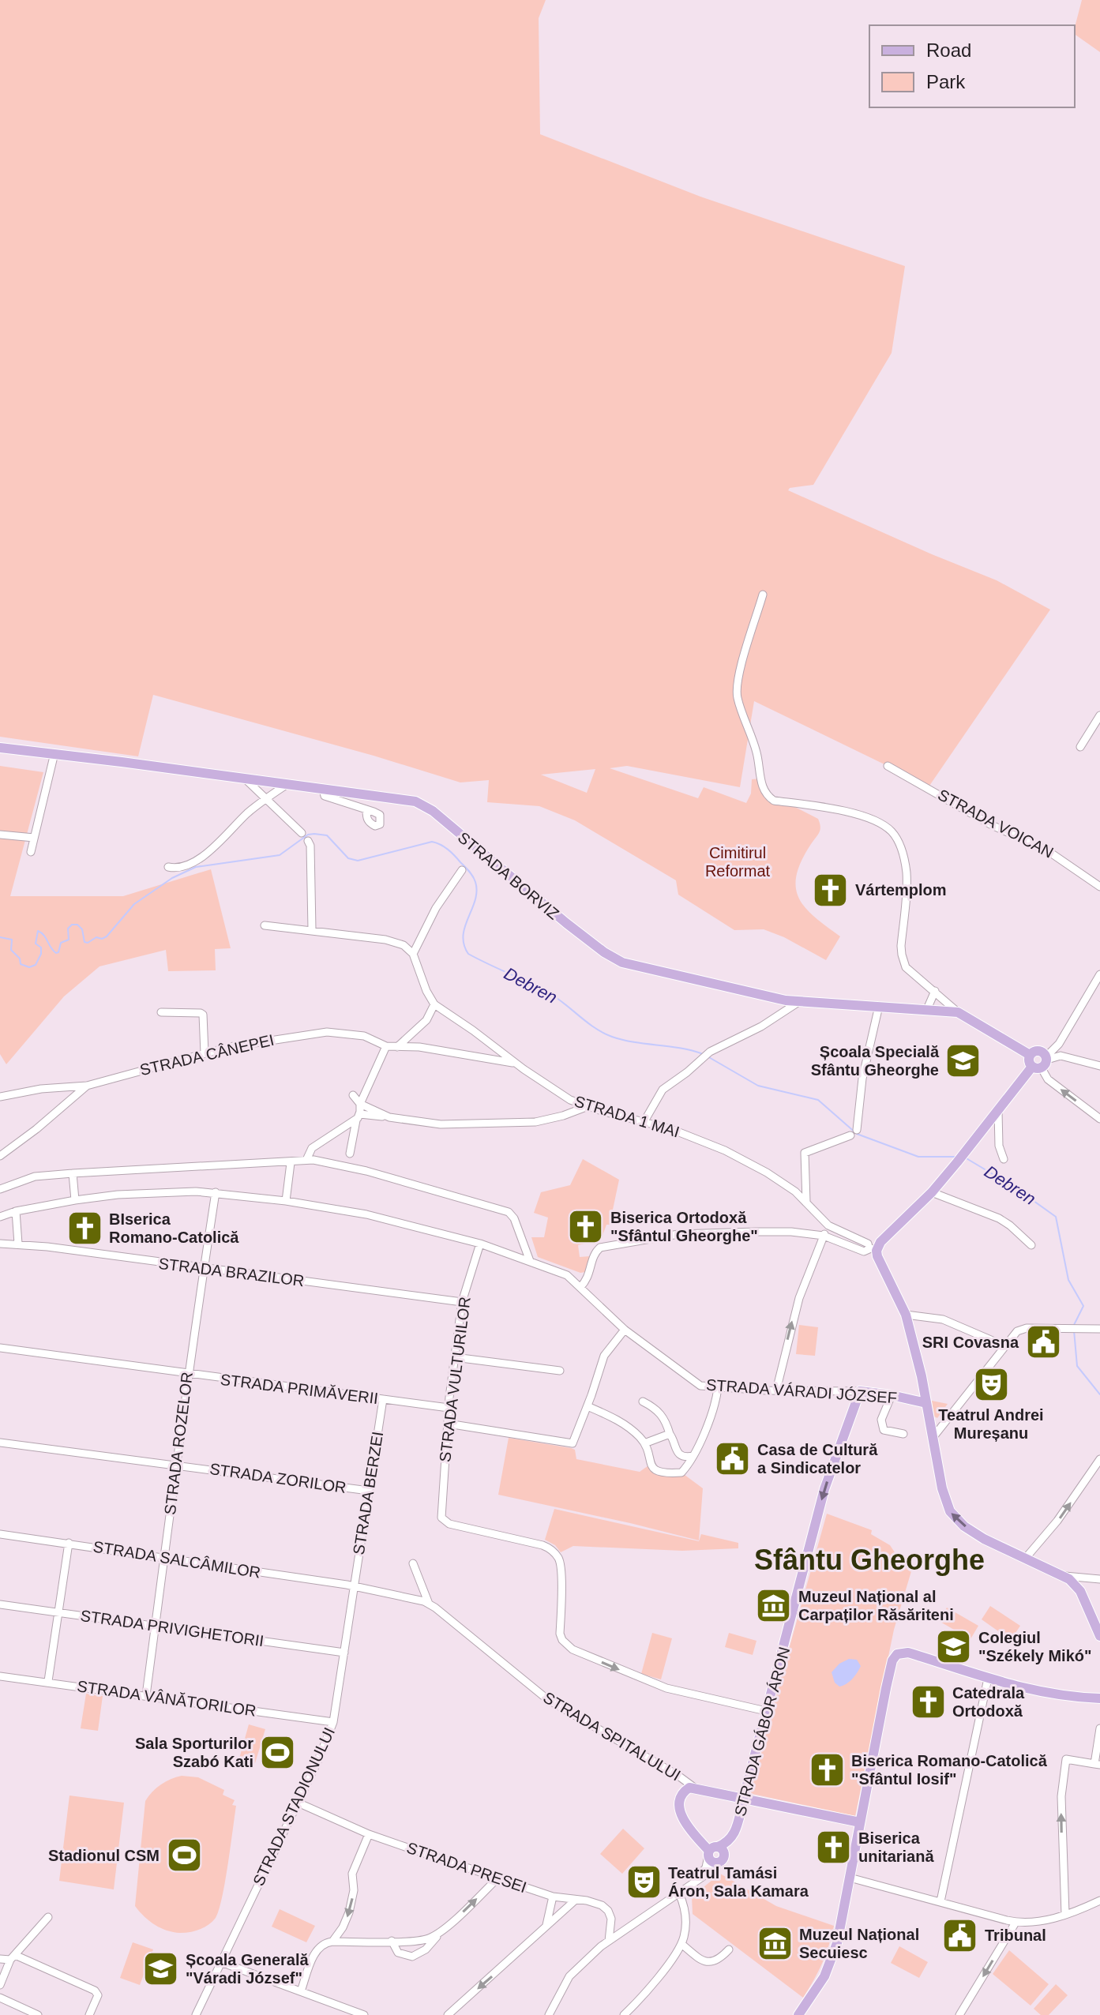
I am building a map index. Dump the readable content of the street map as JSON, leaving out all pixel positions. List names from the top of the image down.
{
  "streets": {
    "main road": [
      "STRADA BORVIZ",
      "STRADA VÁRADI JÓZSEF",
      "STRADA GÁBOR ÁRON",
      "STRADA SPITALULUI"
    ],
    "street": [
      "STRADA VOICAN",
      "STRADA CÂNEPEI",
      "STRADA 1 MAI",
      "STRADA BRAZILOR",
      "STRADA VULTURILOR",
      "STRADA PRIMĂVERII",
      "STRADA ROZELOR",
      "STRADA ZORILOR",
      "STRADA BERZEI",
      "STRADA SALCÂMILOR",
      "STRADA PRIVIGHETORII",
      "STRADA VÂNĂTORILOR",
      "STRADA STADIONULUI",
      "STRADA PRESEI"
    ]
  },
  "crossings": [
    ["STRADA CÂNEPEI", "STRADA 1 MAI"],
    ["STRADA BRAZILOR", "STRADA VULTURILOR"],
    ["STRADA BRAZILOR", "STRADA ROZELOR"],
    ["STRADA VULTURILOR", "STRADA PRIMĂVERII"],
    ["STRADA VULTURILOR", "STRADA VÁRADI JÓZSEF"],
    ["STRADA VULTURILOR", "STRADA GÁBOR ÁRON"],
    ["STRADA PRIMĂVERII", "STRADA ROZELOR"],
    ["STRADA PRIMĂVERII", "STRADA BERZEI"],
    ["STRADA VÁRADI JÓZSEF", "STRADA ROZELOR"],
    ["STRADA VÁRADI JÓZSEF", "STRADA GÁBOR ÁRON"],
    ["STRADA ROZELOR", "STRADA ZORILOR"],
    ["STRADA ROZELOR", "STRADA SALCÂMILOR"],
    ["STRADA ROZELOR", "STRADA PRIVIGHETORII"],
    ["STRADA ROZELOR", "STRADA VÂNĂTORILOR"],
    ["STRADA ZORILOR", "STRADA BERZEI"],
    ["STRADA BERZEI", "STRADA SALCÂMILOR"],
    ["STRADA BERZEI", "STRADA SPITALULUI"],
    ["STRADA BERZEI", "STRADA STADIONULUI"],
    ["STRADA SALCÂMILOR", "STRADA SPITALULUI"],
    ["STRADA SALCÂMILOR", "STRADA STADIONULUI"],
    ["STRADA PRIVIGHETORII", "STRADA STADIONULUI"],
    ["STRADA VÂNĂTORILOR", "STRADA STADIONULUI"],
    ["STRADA SPITALULUI", "STRADA STADIONULUI"],
    ["STRADA STADIONULUI", "STRADA PRESEI"]
  ],
  "one_way": ["STRADA VULTURILOR", "STRADA GÁBOR ÁRON"],
  "districts": ["Sfântu Gheorghe"],
  "water": ["Debren"],
  "parks": ["Cimitirul Reformat"],
  "places": {
    "church": [
      "Vártemplom",
      "Biserica Ortodoxă \"Sfântul Gheorghe\"",
      "BIserica Romano-Catolică",
      "Catedrala Ortodoxă",
      "Biserica Romano-Catolică \"Sfântul Iosif\"",
      "Biserica unitariană"
    ],
    "school or university": ["Școala Specială Sfântu Gheorghe", "Colegiul \"Székely Mikó\"", "Școala Generală \"Váradi József\""],
    "public building": ["SRI Covasna", "Casa de Cultură a Sindicatelor", "Tribunal"],
    "theatre": ["Teatrul Andrei Mureșanu", "Teatrul Tamási Áron, Sala Kamara"],
    "museum": ["Muzeul Național al Carpaților Răsăriteni", "Muzeul Național Secuiesc"],
    "sports": ["Sala Sporturilor Szabó Kati", "Stadionul CSM"]
  },
  "legend": ["Road", "Park"]
}
